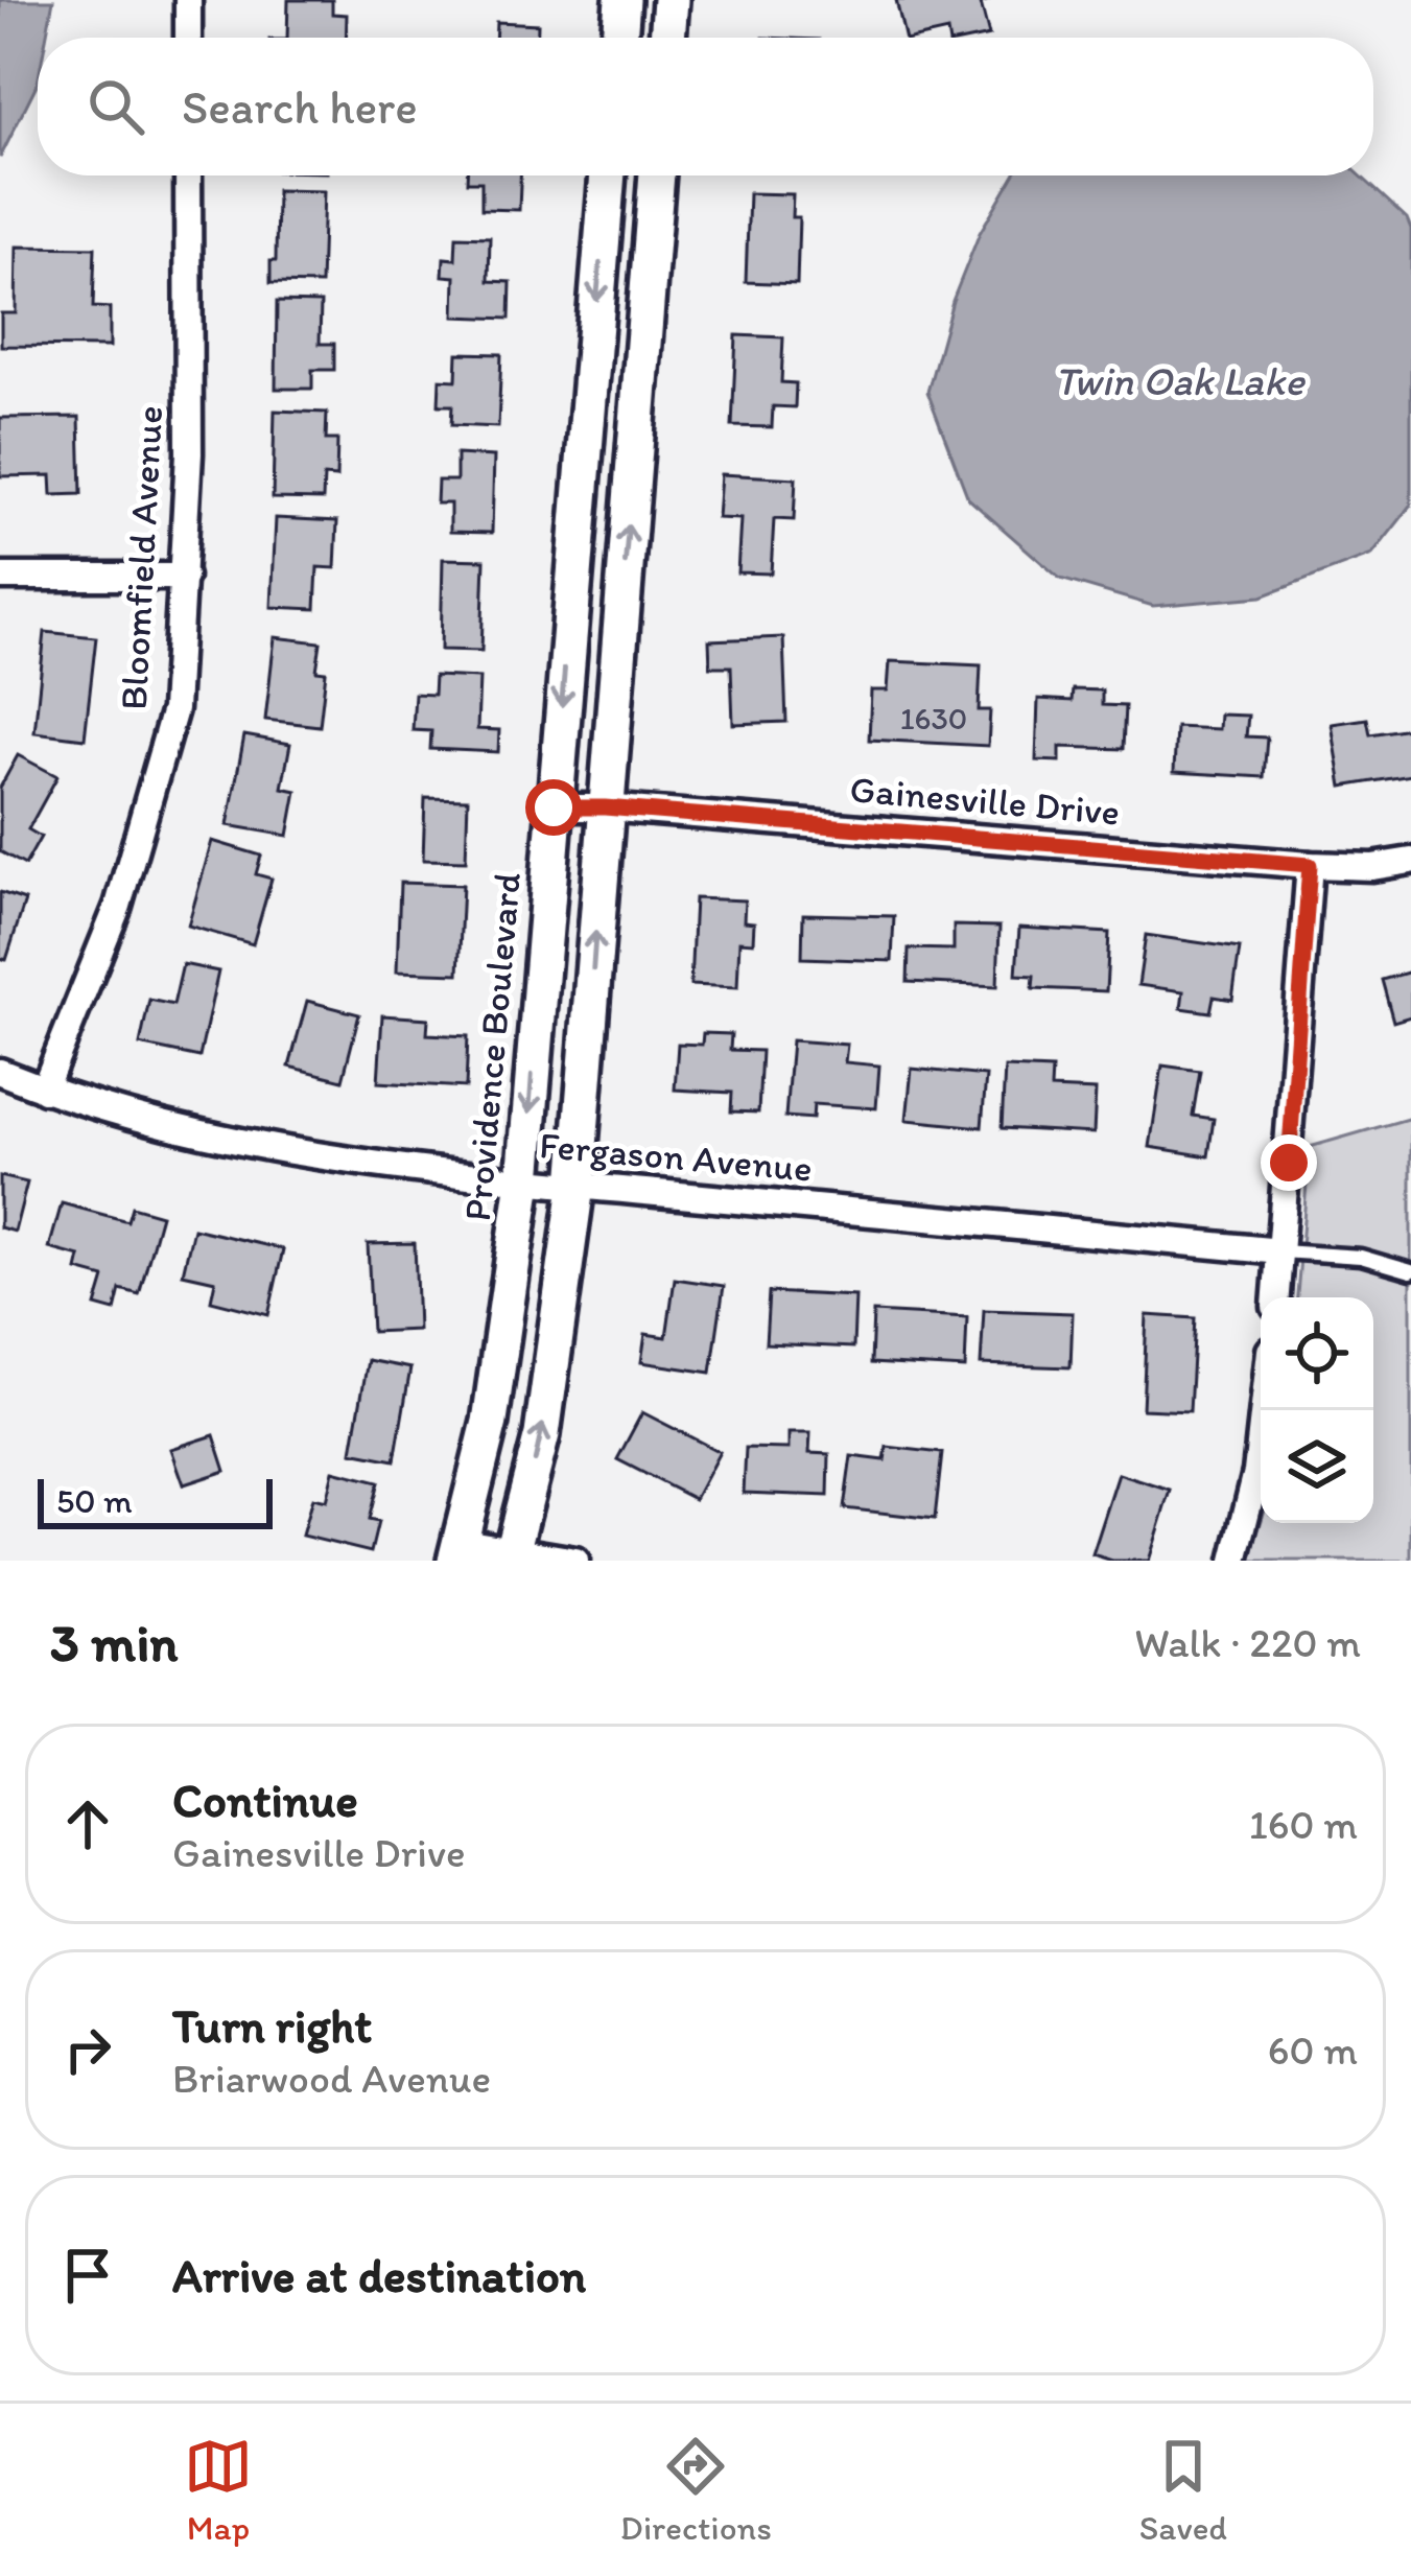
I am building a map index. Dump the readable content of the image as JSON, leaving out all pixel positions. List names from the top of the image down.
{
  "streets": {
    "main road": ["Providence Boulevard"],
    "street": ["Bloomfield Avenue", "Gainesville Drive", "Fergason Avenue"]
  },
  "crossings": [
    ["Bloomfield Avenue", "Fergason Avenue"],
    ["Gainesville Drive", "Providence Boulevard"],
    ["Providence Boulevard", "Fergason Avenue"]
  ],
  "water": ["Twin Oak Lake"],
  "house_numbers": ["1630"],
  "scale_bar": "50 m",
  "page": {
    "search": "Search here",
    "scale": "50 m",
    "heading": ["3 min", "Walk · 220 m"],
    "list": [
      ["Continue", "Gainesville Drive", "160 m"],
      ["Turn right", "Briarwood Avenue", "60 m"],
      "Arrive at destination"
    ],
    "nav": ["Map", "Directions", "Saved"]
  }
}
